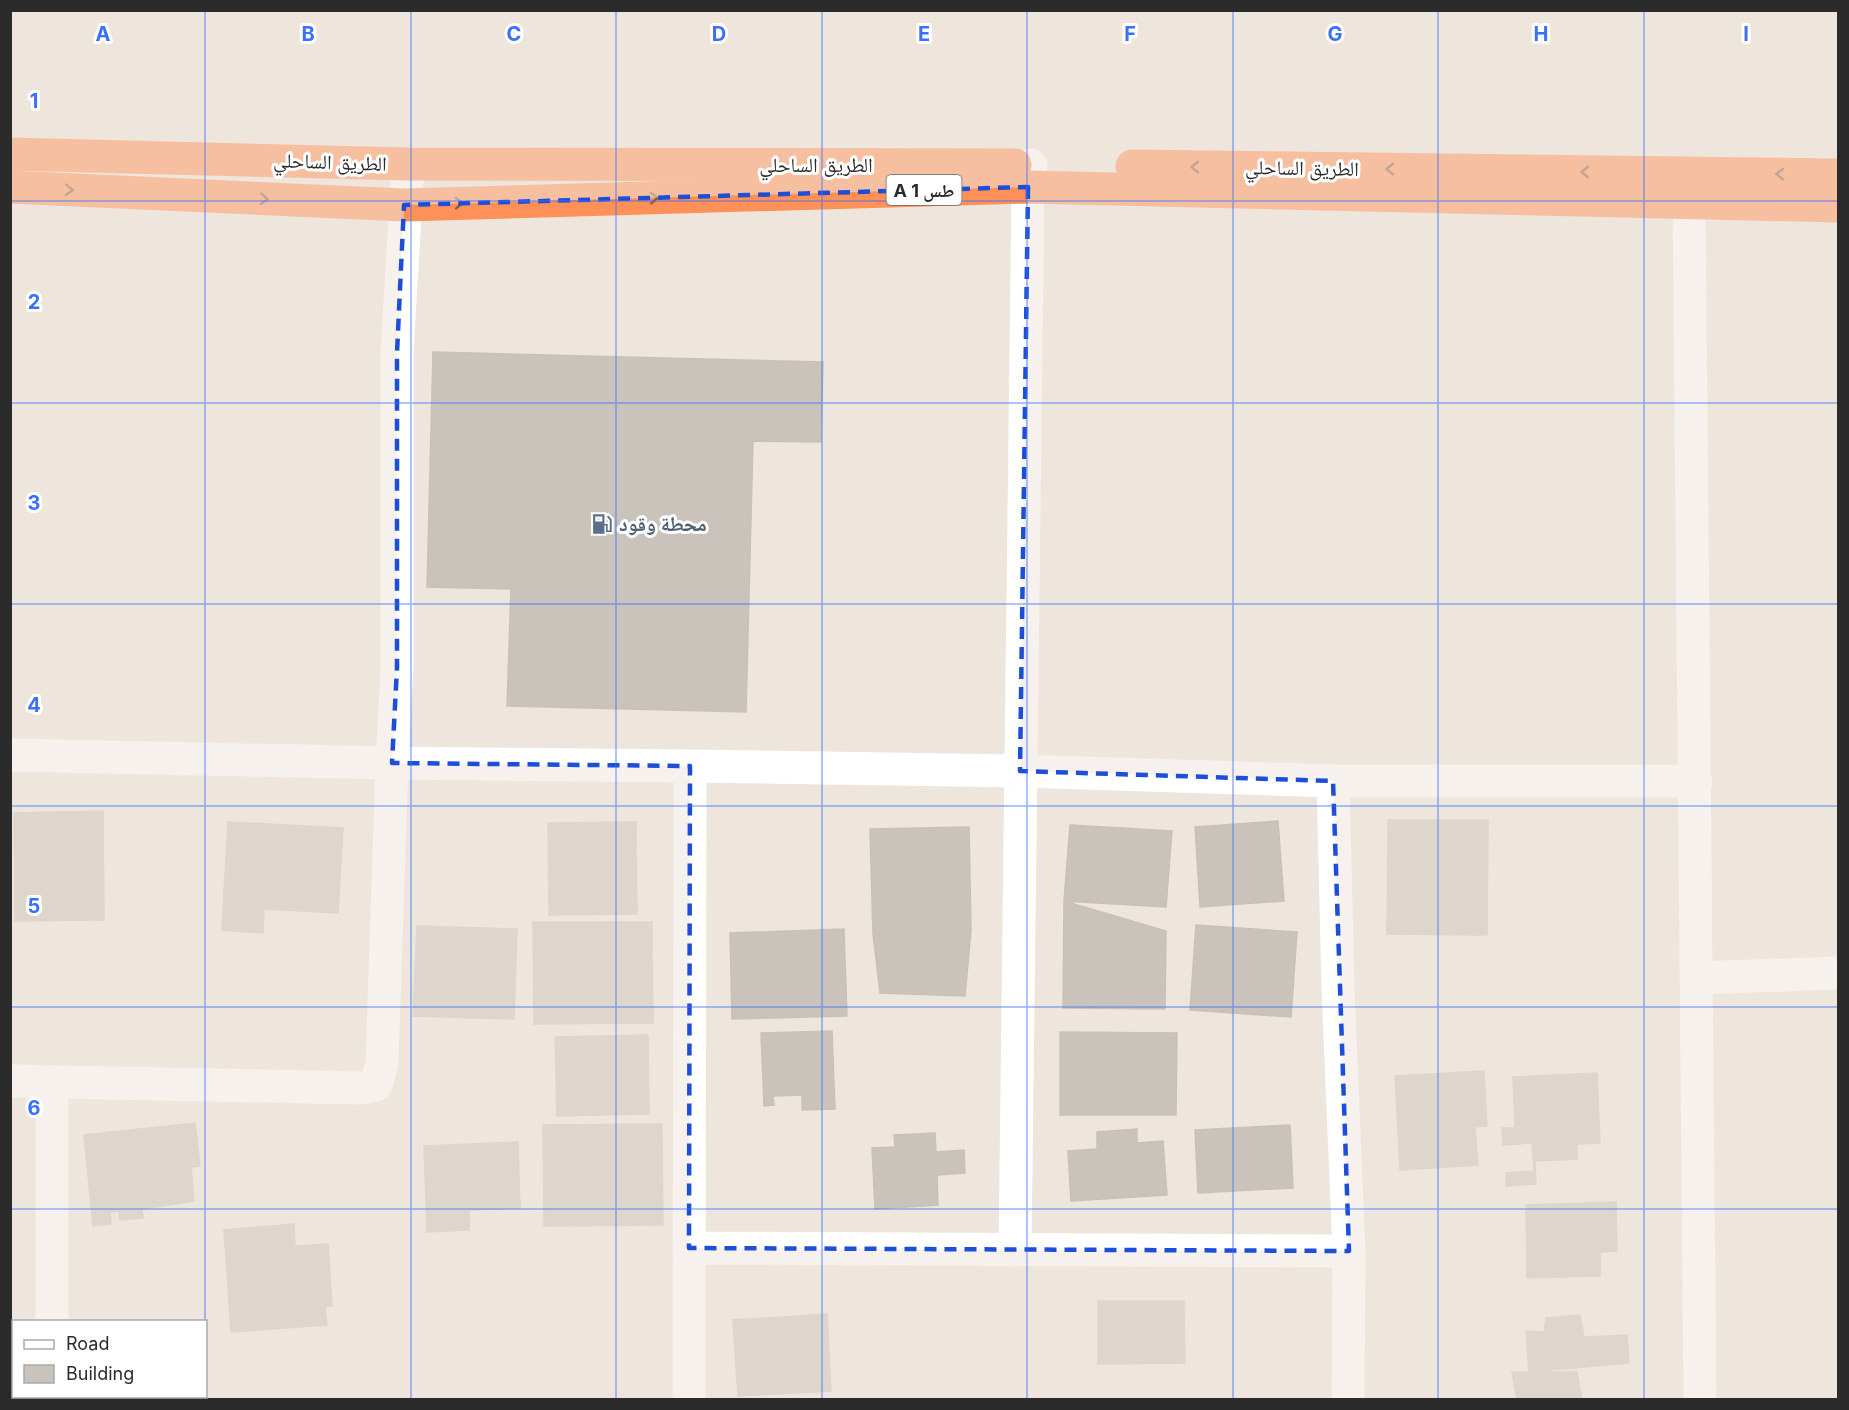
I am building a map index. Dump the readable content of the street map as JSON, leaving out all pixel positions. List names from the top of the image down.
{
  "streets": {
    "highway": ["الطريق الساحلي", "A 1 طس"]
  },
  "crossings": [
    ["الطريق الساحلي", "A 1 طس"]
  ],
  "places": {
    "fuel station": ["محطة وقود"]
  },
  "legend": ["Road", "Building"],
  "grid": {
    "columns": [
      "A",
      "B",
      "C",
      "D",
      "E",
      "F",
      "G",
      "H",
      "I"
    ],
    "rows": [
      "1",
      "2",
      "3",
      "4",
      "5",
      "6"
    ]
  }
}
